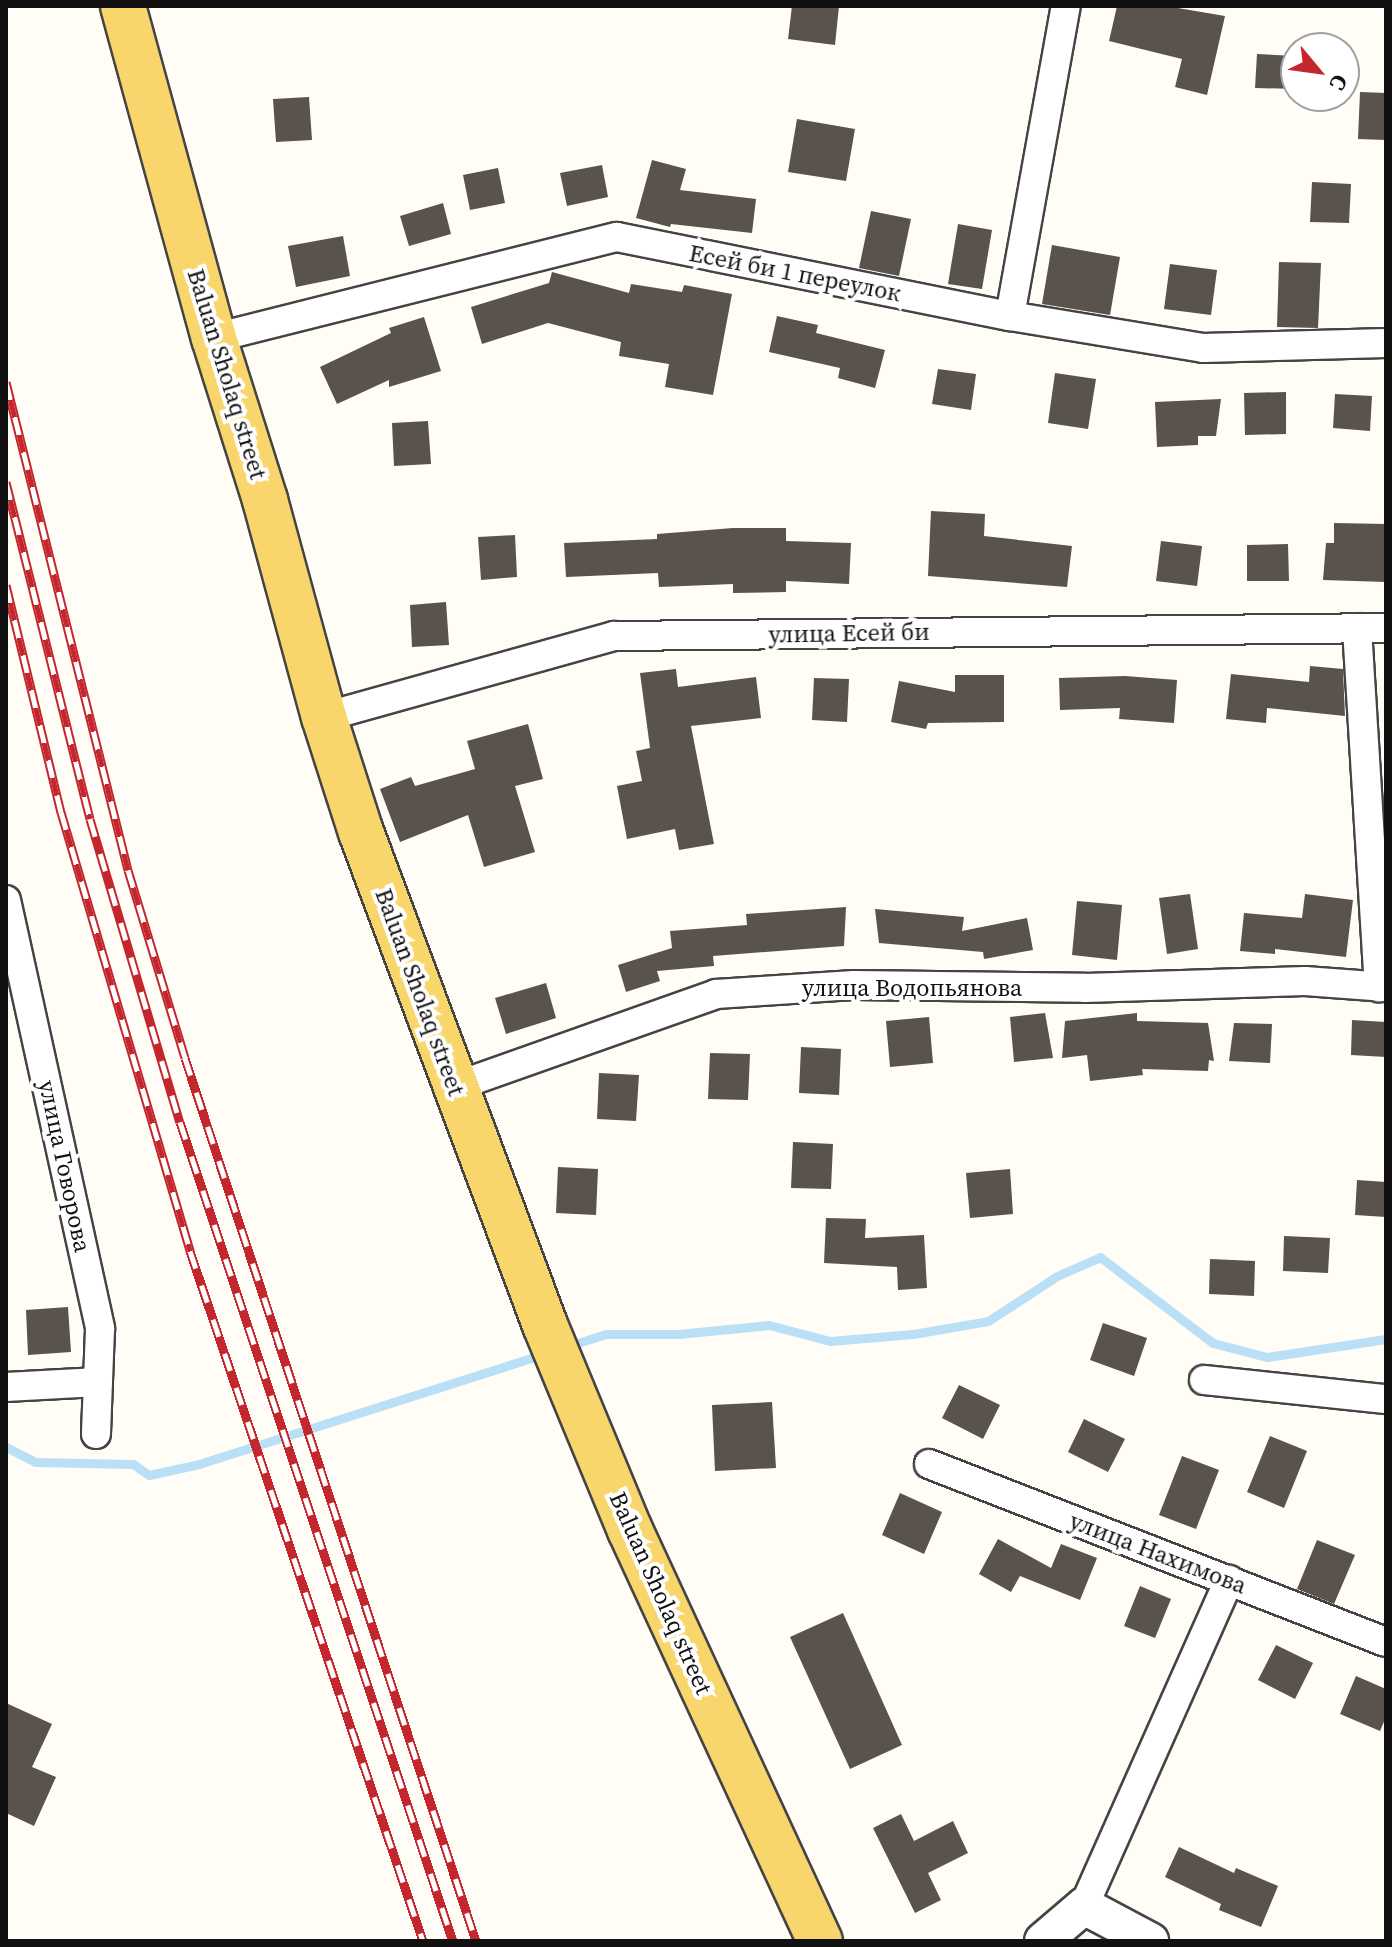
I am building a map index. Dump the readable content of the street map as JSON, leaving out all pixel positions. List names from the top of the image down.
{
  "streets": {
    "main road": ["Baluan Sholaq street"],
    "street": [
      "Есей би 1 переулок",
      "улица Есей би",
      "улица Водопьянова",
      "улица Говорова",
      "улица Нахимова"
    ]
  },
  "crossings": [
    ["Есей би 1 переулок", "Baluan Sholaq street"],
    ["Baluan Sholaq street", "улица Есей би"],
    ["Baluan Sholaq street", "улица Водопьянова"]
  ],
  "north": "bottom right"
}
